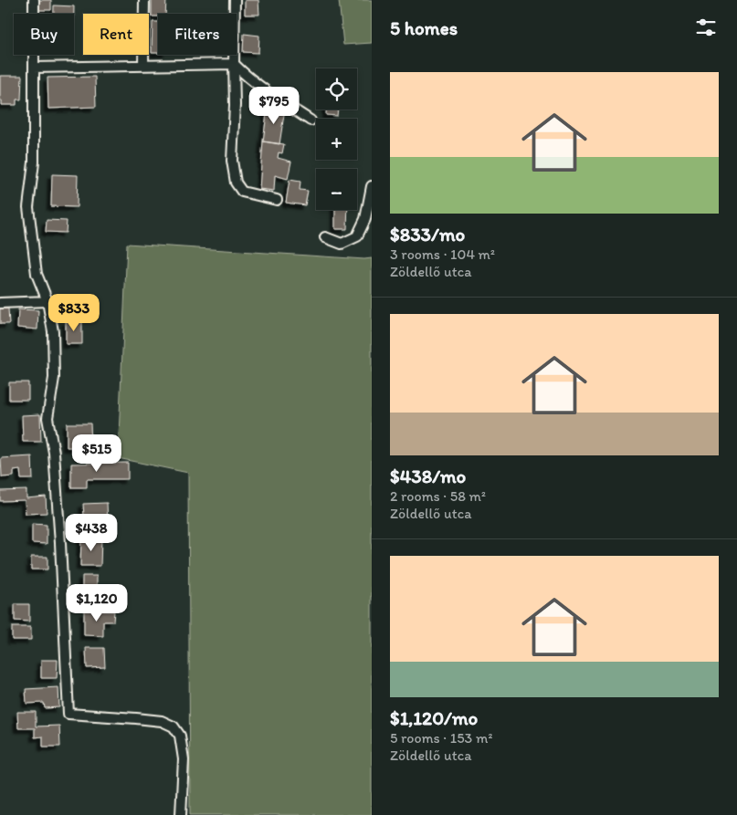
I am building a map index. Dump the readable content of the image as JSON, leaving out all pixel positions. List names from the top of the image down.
{
  "page": {
    "heading": "5 homes",
    "chip": ["Buy", "Rent", "Filters"],
    "list": [
      {
        "name": "$833/mo",
        "note": "3 rooms · 104 m² · Zöldellő utca"
      },
      {
        "name": "$438/mo",
        "note": "2 rooms · 58 m² · Zöldellő utca"
      },
      {
        "name": "$1,120/mo",
        "note": "5 rooms · 153 m² · Zöldellő utca"
      }
    ],
    "map_buttons": ["+", "−"],
    "price": [
      "$795",
      "$833",
      "$515",
      "$438",
      "$1,120"
    ]
  }
}
